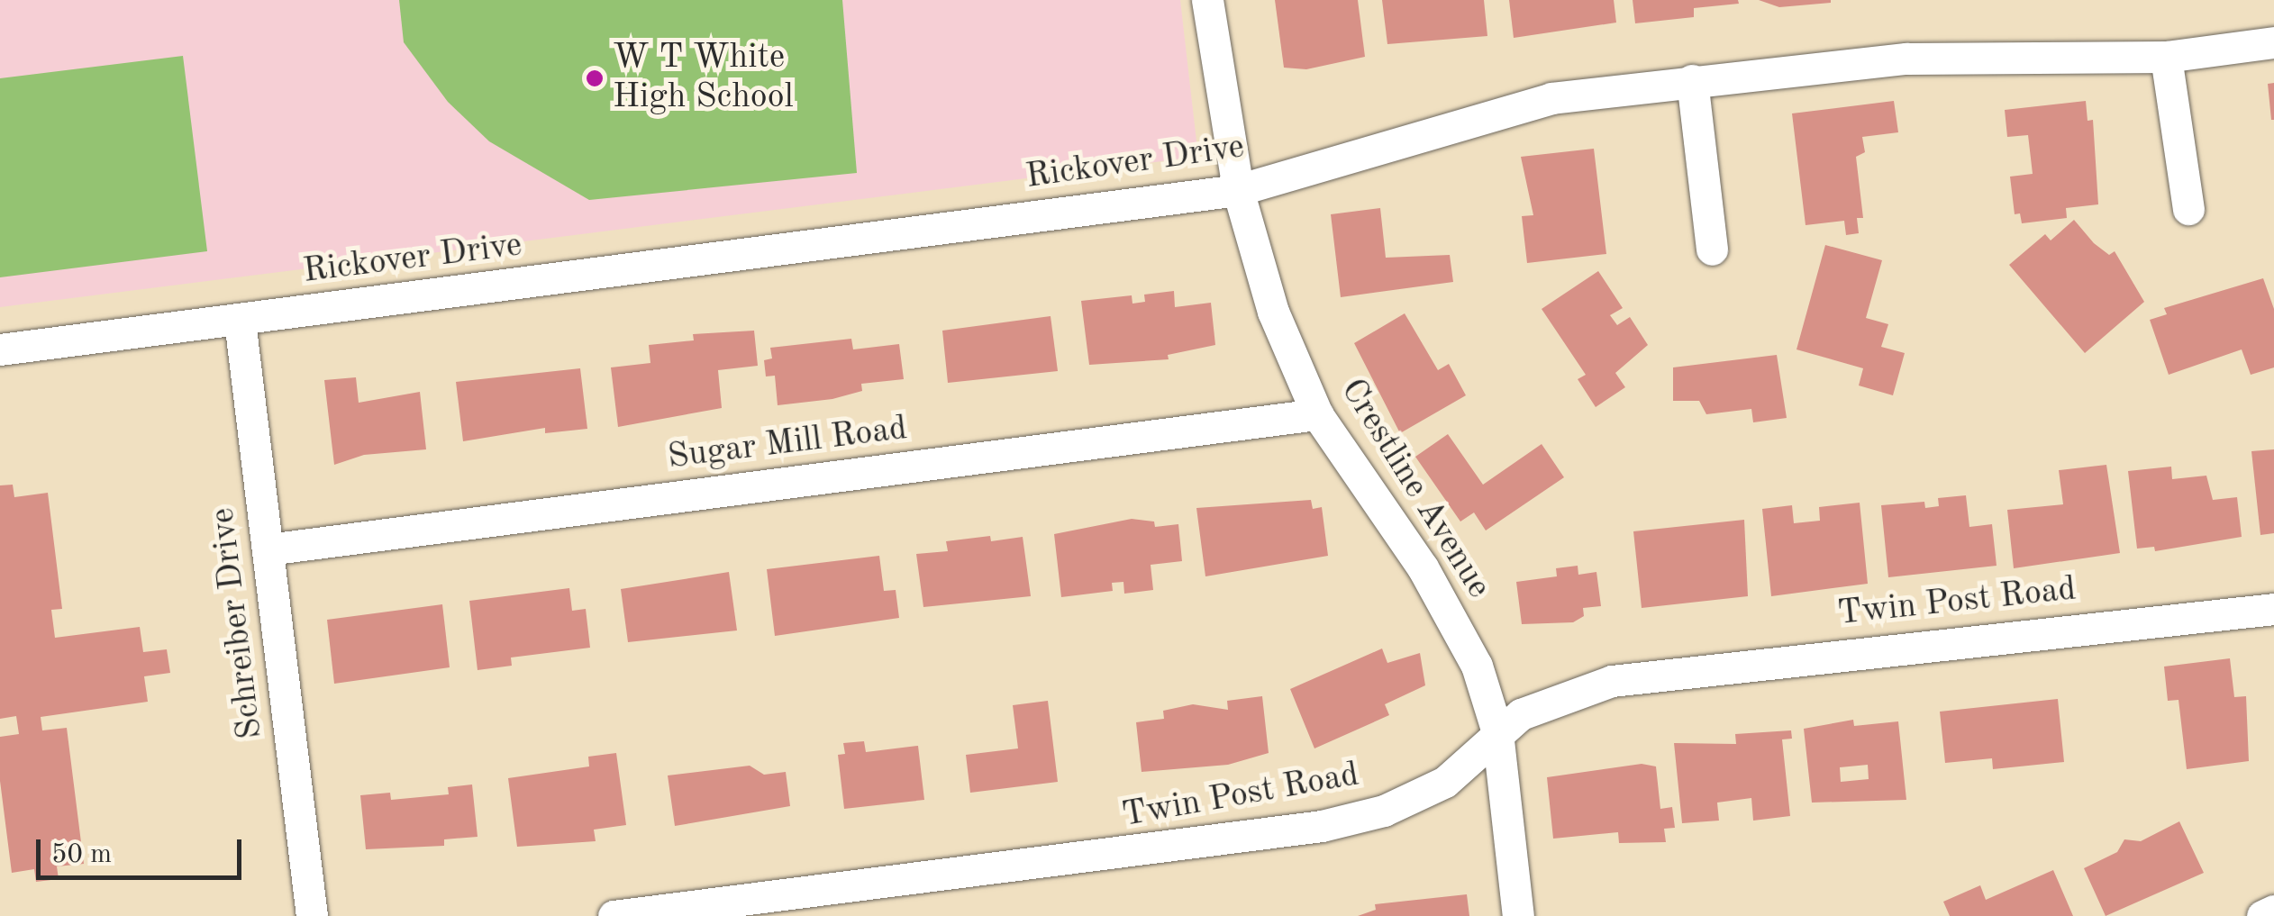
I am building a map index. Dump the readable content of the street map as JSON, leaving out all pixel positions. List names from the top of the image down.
{
  "streets": {
    "street": [
      "Rickover Drive",
      "Sugar Mill Road",
      "Crestline Avenue",
      "Twin Post Road",
      "Schreiber Drive"
    ]
  },
  "crossings": [
    ["Rickover Drive", "Crestline Avenue"],
    ["Rickover Drive", "Schreiber Drive"],
    ["Sugar Mill Road", "Crestline Avenue"],
    ["Sugar Mill Road", "Schreiber Drive"],
    ["Crestline Avenue", "Twin Post Road"]
  ],
  "places": ["W T White High School"],
  "scale_bar": "50 m"
}
